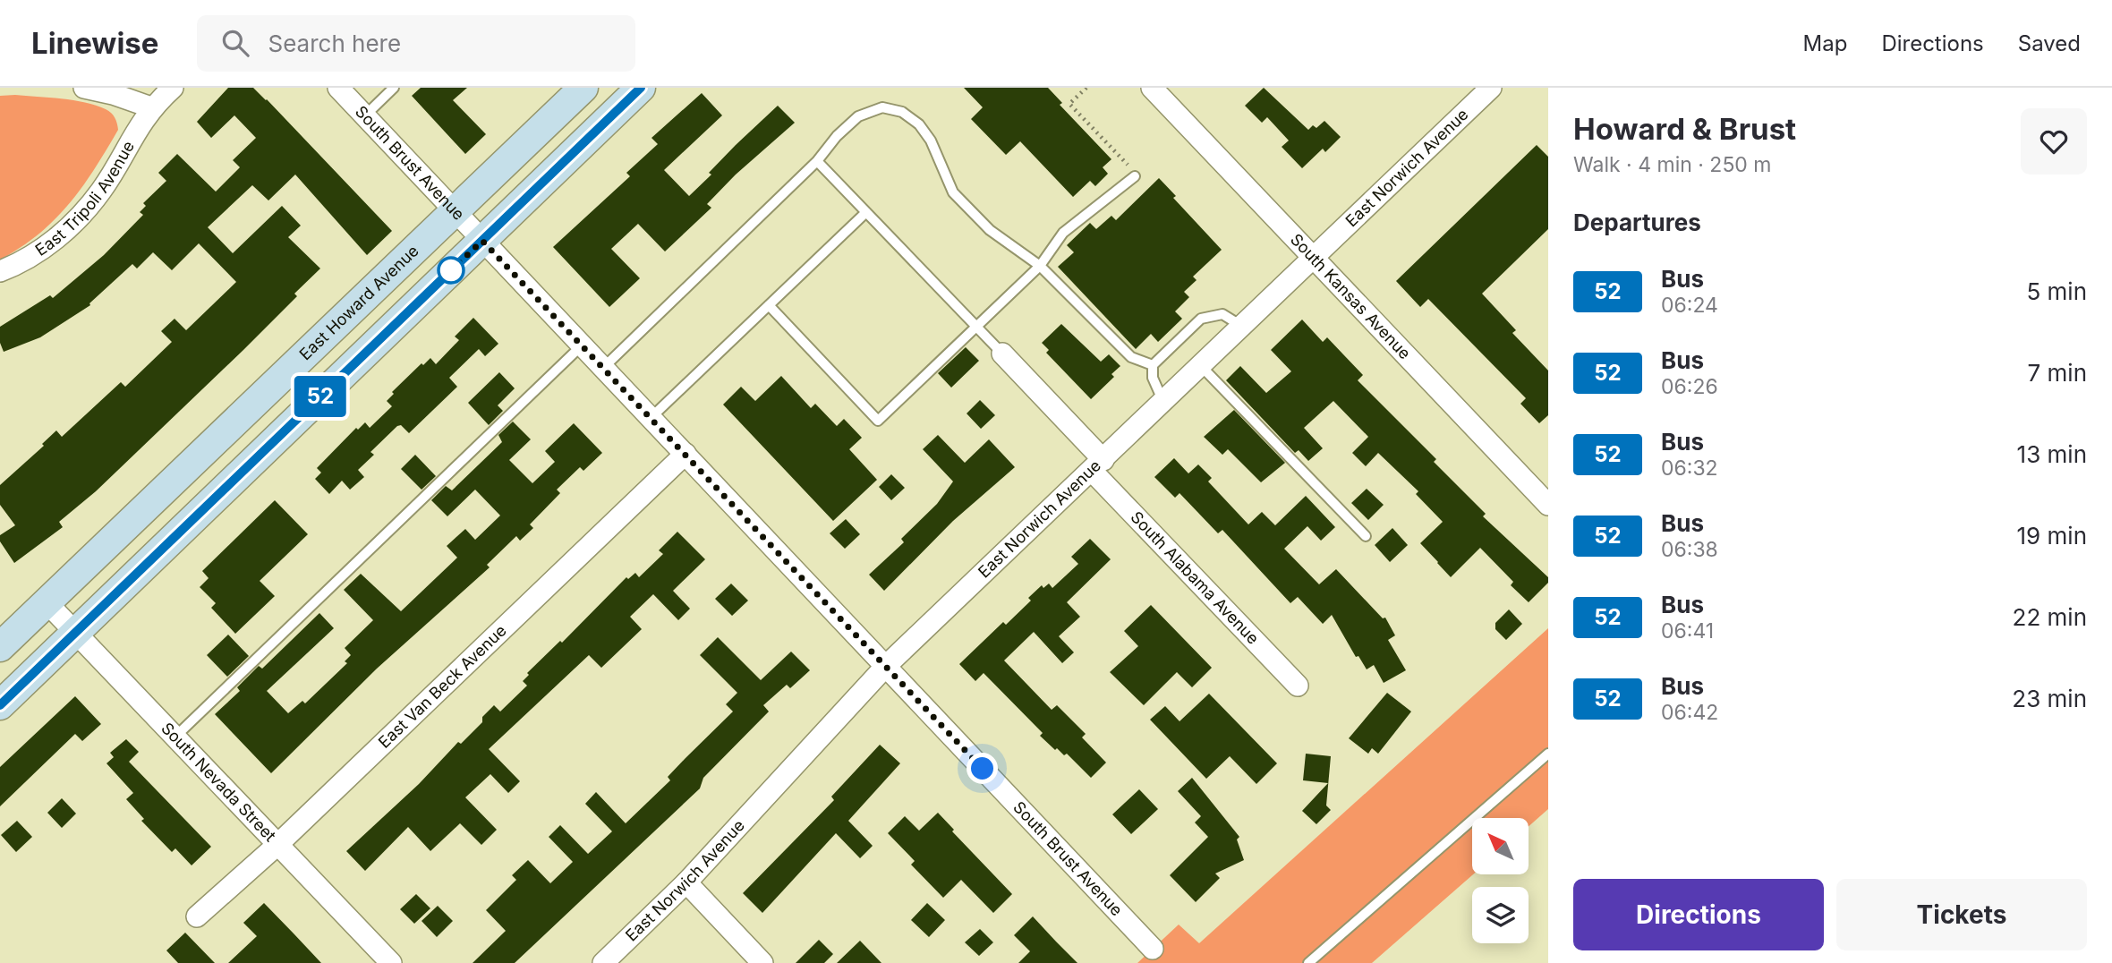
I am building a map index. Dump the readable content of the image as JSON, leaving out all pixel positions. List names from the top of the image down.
{
  "streets": {
    "main road": ["East Howard Avenue"],
    "street": [
      "South Brust Avenue",
      "East Norwich Avenue",
      "East Tripoli Avenue",
      "South Kansas Avenue",
      "South Alabama Avenue",
      "East Van Beck Avenue",
      "South Nevada Street"
    ]
  },
  "crossings": [
    ["South Brust Avenue", "East Norwich Avenue"],
    ["South Brust Avenue", "East Howard Avenue"],
    ["South Brust Avenue", "East Van Beck Avenue"],
    ["East Norwich Avenue", "South Kansas Avenue"],
    ["East Norwich Avenue", "South Alabama Avenue"],
    ["East Howard Avenue", "South Nevada Street"],
    ["East Van Beck Avenue", "South Nevada Street"]
  ],
  "lines": ["bus line 52"],
  "north": "top left",
  "page": {
    "header": "Linewise",
    "search": "Search here",
    "nav": ["Map", "Directions", "Saved"],
    "on_map": "52",
    "heading": [
      ["Howard & Brust", "Walk · 4 min · 250 m"],
      "Departures"
    ],
    "list": [
      {
        "mark": "52",
        "name": "Bus",
        "note": "06:24",
        "value": "5 min"
      },
      {
        "mark": "52",
        "name": "Bus",
        "note": "06:26",
        "value": "7 min"
      },
      {
        "mark": "52",
        "name": "Bus",
        "note": "06:32",
        "value": "13 min"
      },
      {
        "mark": "52",
        "name": "Bus",
        "note": "06:38",
        "value": "19 min"
      },
      {
        "mark": "52",
        "name": "Bus",
        "note": "06:41",
        "value": "22 min"
      },
      {
        "mark": "52",
        "name": "Bus",
        "note": "06:42",
        "value": "23 min"
      }
    ],
    "buttons": ["Directions", "Tickets"]
  }
}
